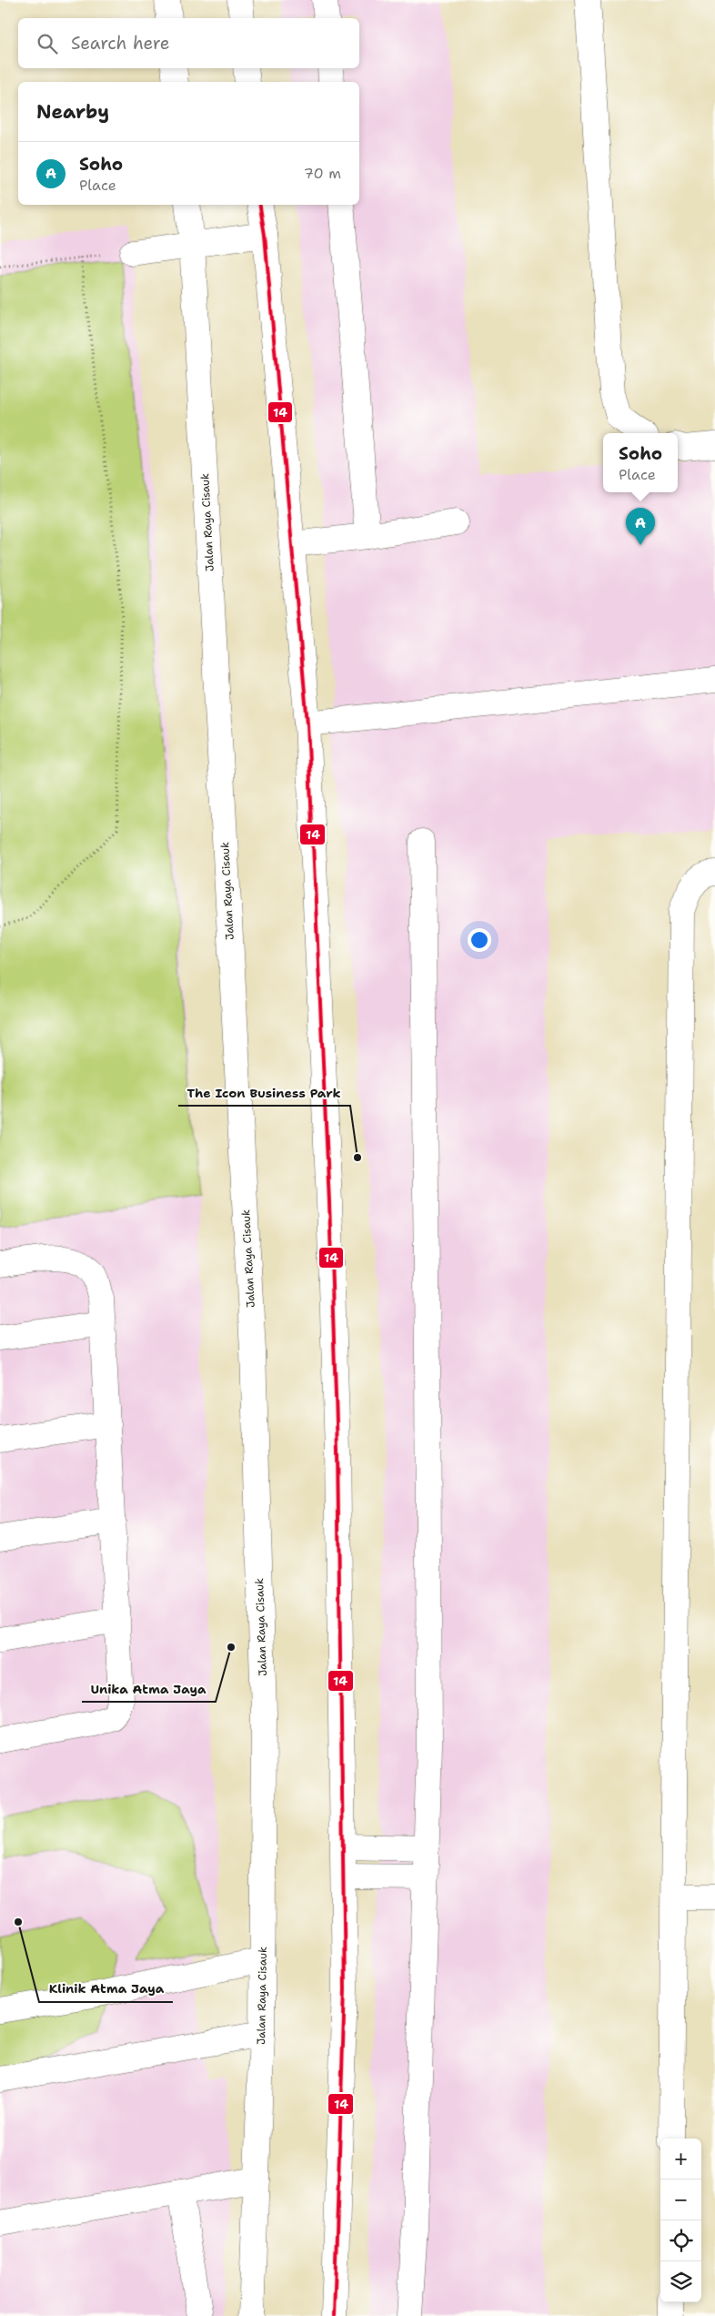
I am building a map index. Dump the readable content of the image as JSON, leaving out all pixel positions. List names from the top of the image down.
{
  "streets": {
    "main road": ["Jalan Raya Cisauk"]
  },
  "places": ["The Icon Business Park", "Unika Atma Jaya", "Klinik Atma Jaya"],
  "lines": ["transit line 14"],
  "page": {
    "search": "Search here",
    "heading": "Nearby",
    "list": [
      {
        "mark": "A",
        "name": "Soho",
        "note": "Place",
        "value": "70 m"
      }
    ],
    "popup": ["Soho", "Place"],
    "pins": "A",
    "map_buttons": ["+", "−"]
  }
}
